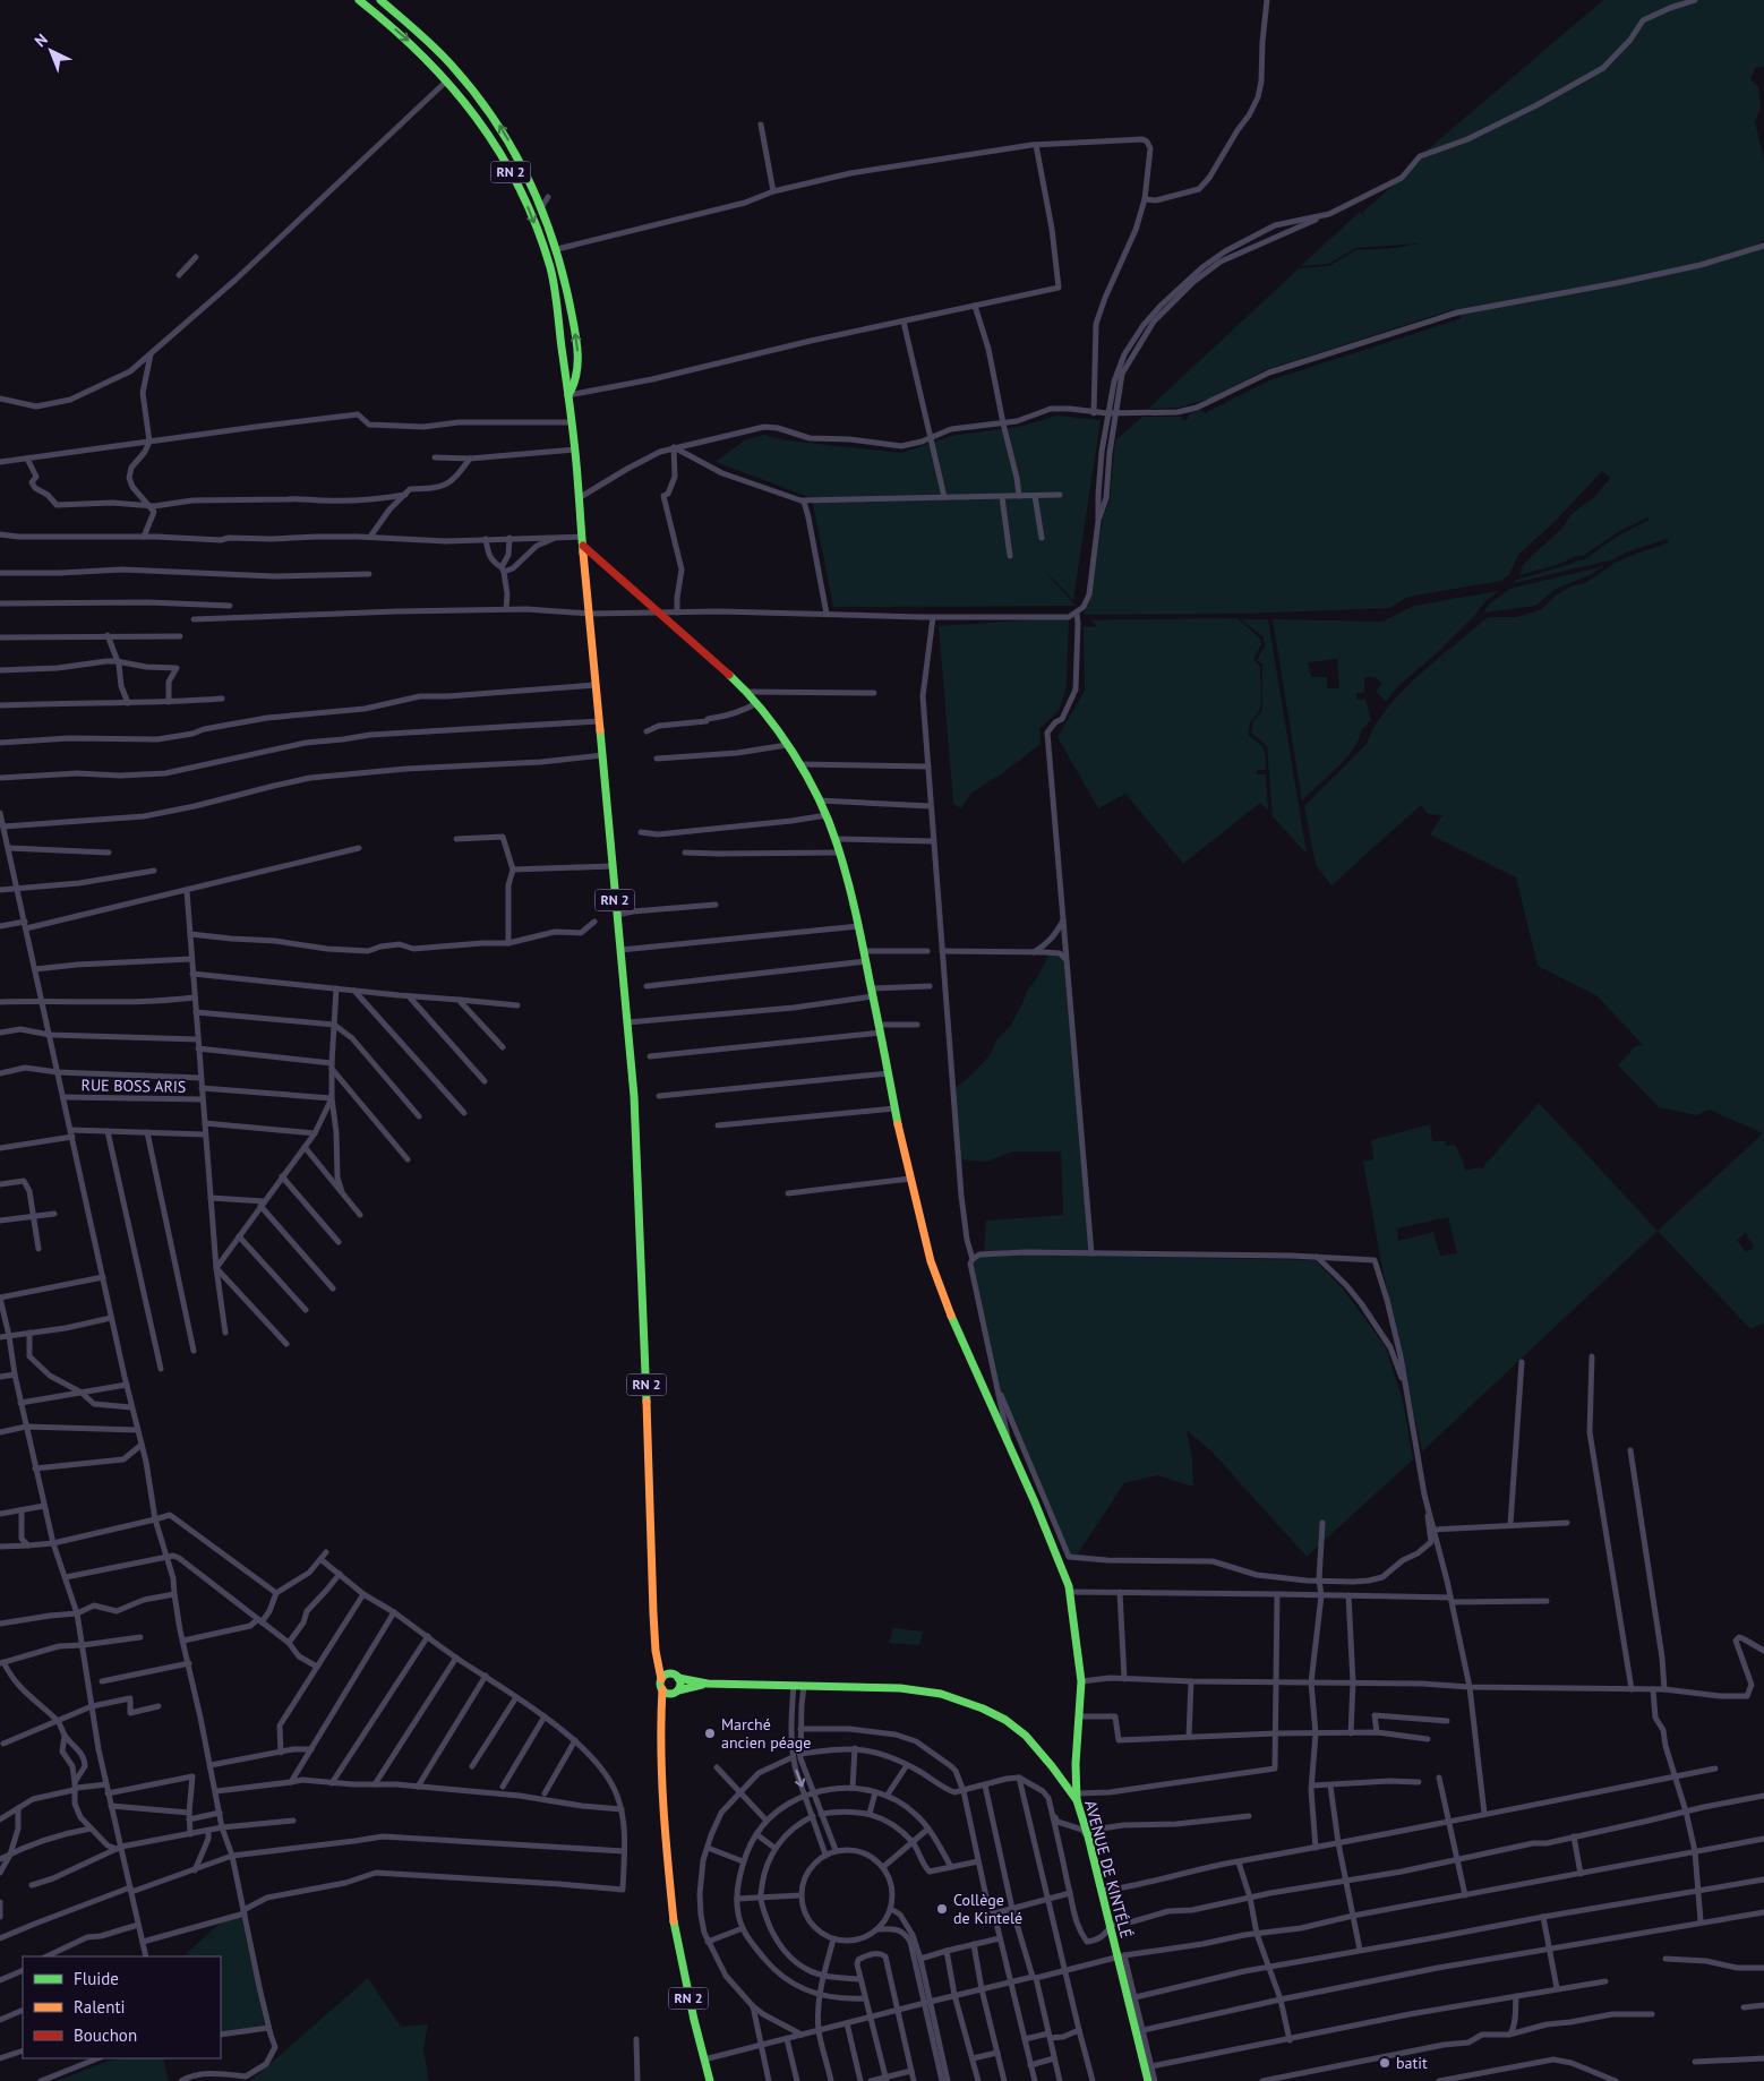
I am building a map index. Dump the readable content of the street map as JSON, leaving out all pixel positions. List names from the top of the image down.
{
  "streets": {
    "main road": ["RN 2", "AVENUE DE KINTÉLÉ"],
    "street": ["RUE BOSS ARIS"]
  },
  "crossings": [
    ["RN 2", "AVENUE DE KINTÉLÉ"]
  ],
  "places": ["Marché ancien péage", "Collège de Kintelé", "batit"],
  "legend": ["Fluide", "Ralenti", "Bouchon"],
  "north": "top left"
}
